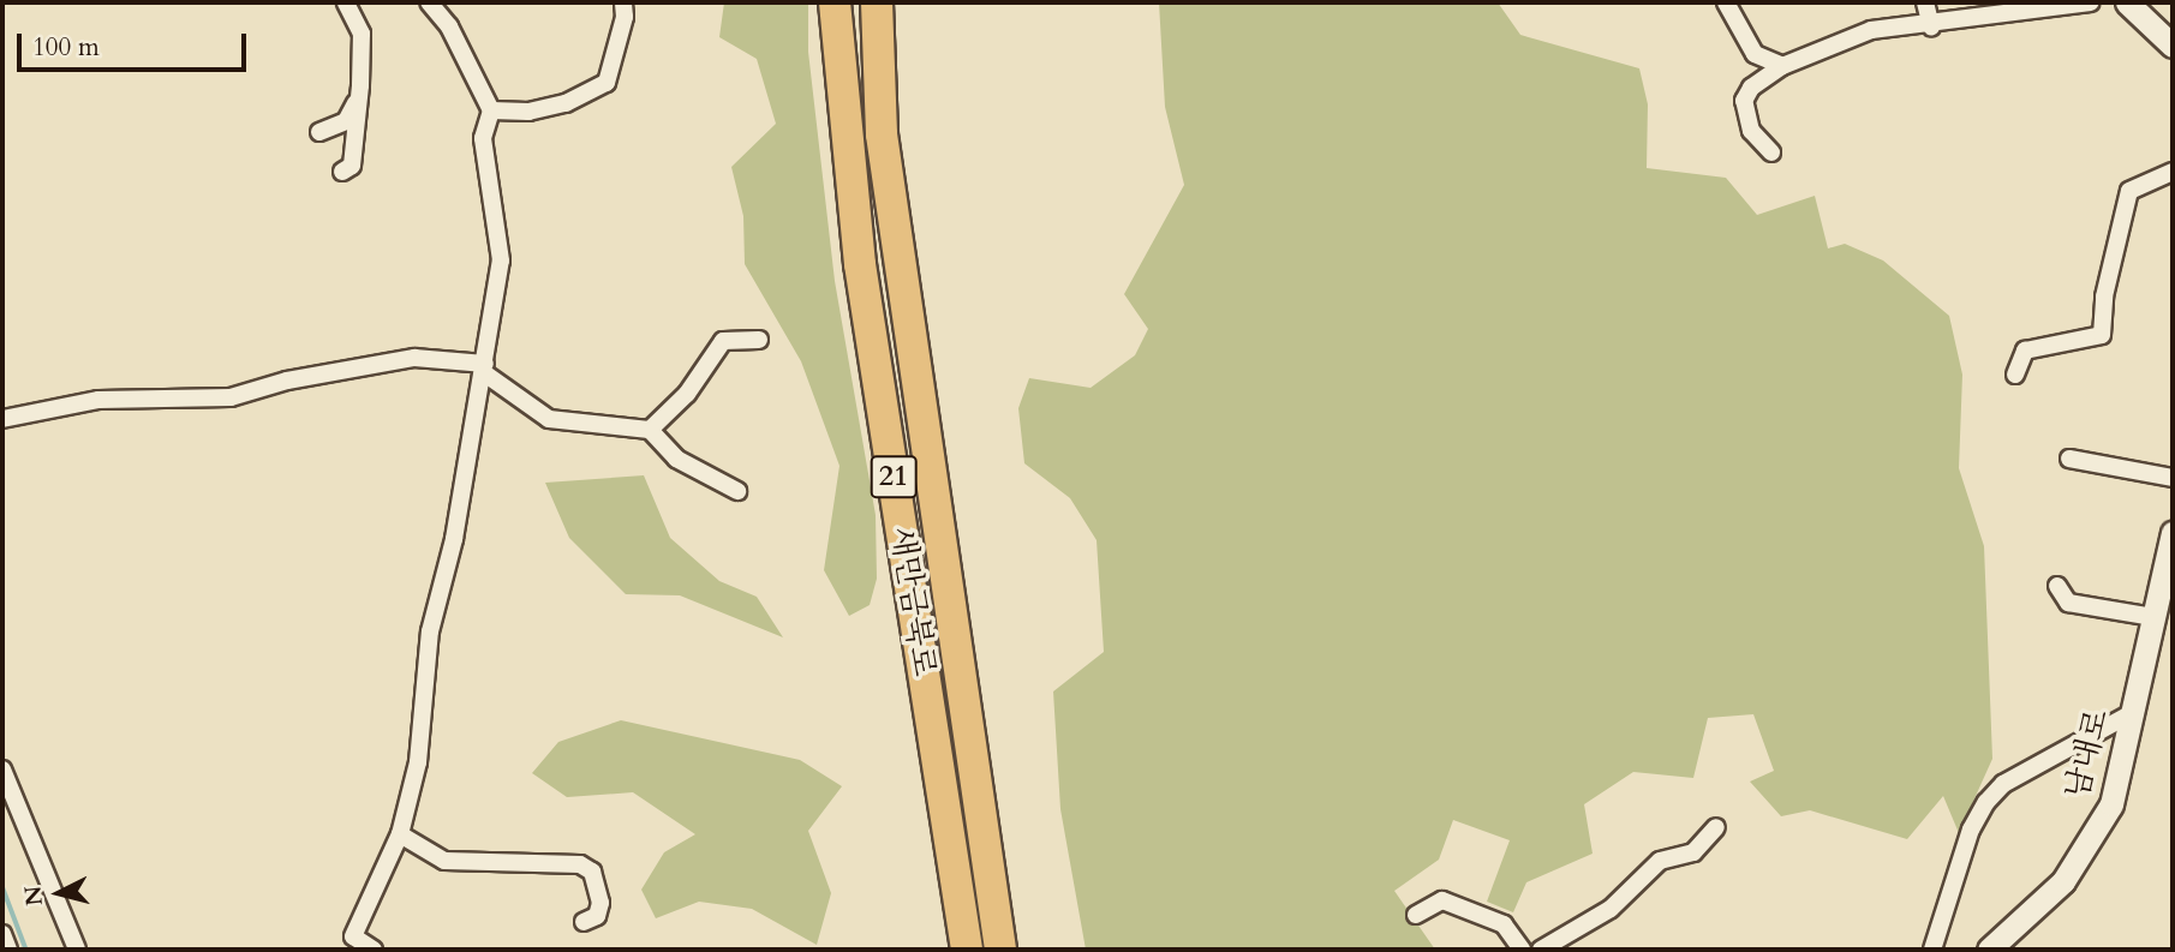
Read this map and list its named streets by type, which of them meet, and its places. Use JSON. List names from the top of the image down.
{
  "streets": {
    "highway": ["21", "새만금북로"],
    "street": ["남내로"]
  },
  "scale_bar": "100 m",
  "north": "left"
}
